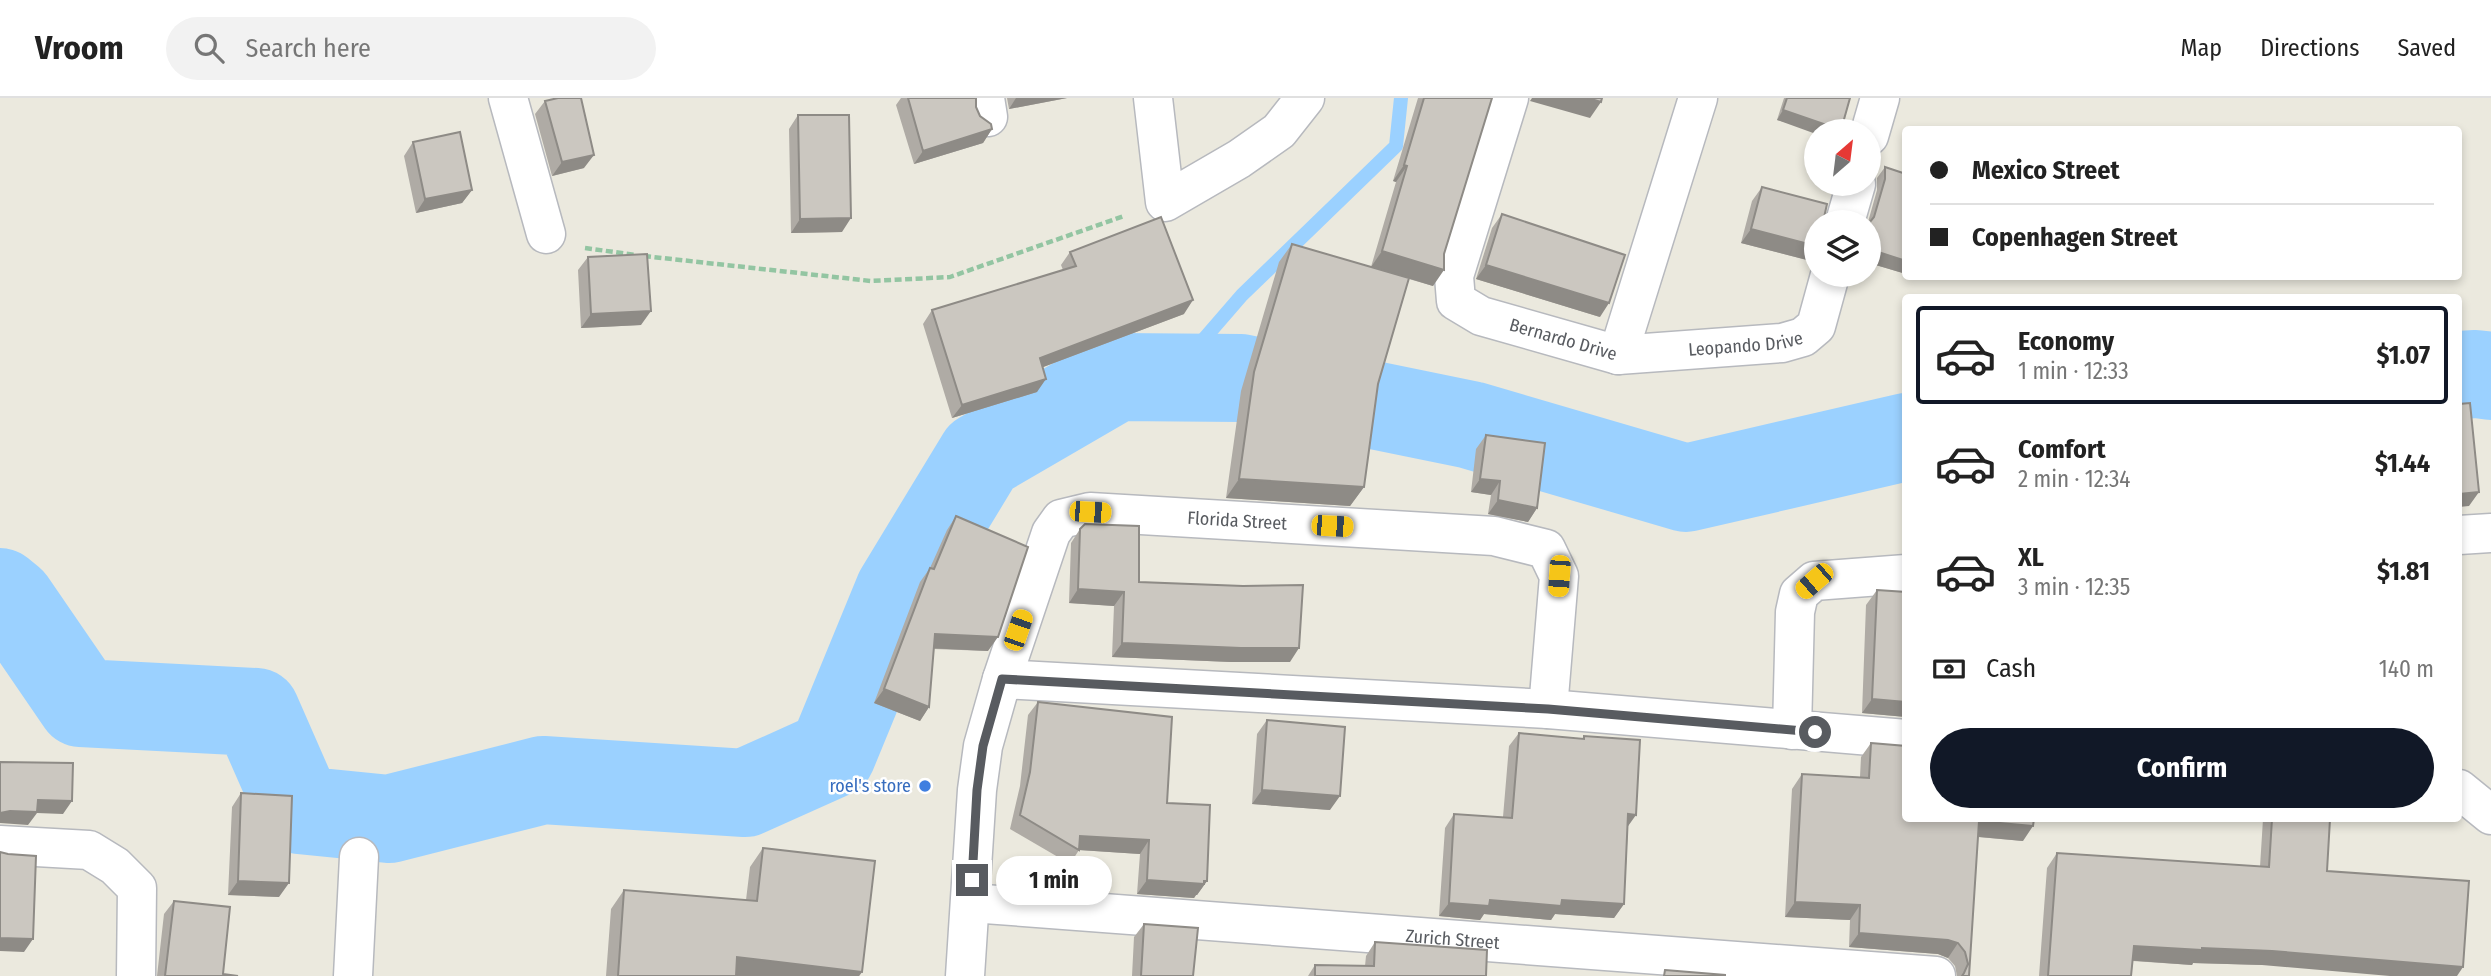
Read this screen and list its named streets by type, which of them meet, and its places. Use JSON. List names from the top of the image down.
{
  "streets": {
    "street": [
      "Bernardo Drive",
      "Leopando Drive",
      "Florida Street",
      "Zurich Street"
    ]
  },
  "crossings": [
    ["Bernardo Drive", "Leopando Drive"]
  ],
  "places": ["roel's store"],
  "north": "top right",
  "page": {
    "header": "Vroom",
    "search": "Search here",
    "nav": ["Map", "Directions", "Saved"],
    "banner": ["Mexico Street", "Copenhagen Street"],
    "list": [
      {
        "name": "Economy",
        "note": "1 min · 12:33",
        "value": "$1.07"
      },
      {
        "name": "Comfort",
        "note": "2 min · 12:34",
        "value": "$1.44"
      },
      {
        "name": "XL",
        "note": "3 min · 12:35",
        "value": "$1.81"
      }
    ],
    "pay": ["Cash", "140 m"],
    "buttons": "Confirm",
    "bubble": "1 min"
  }
}
